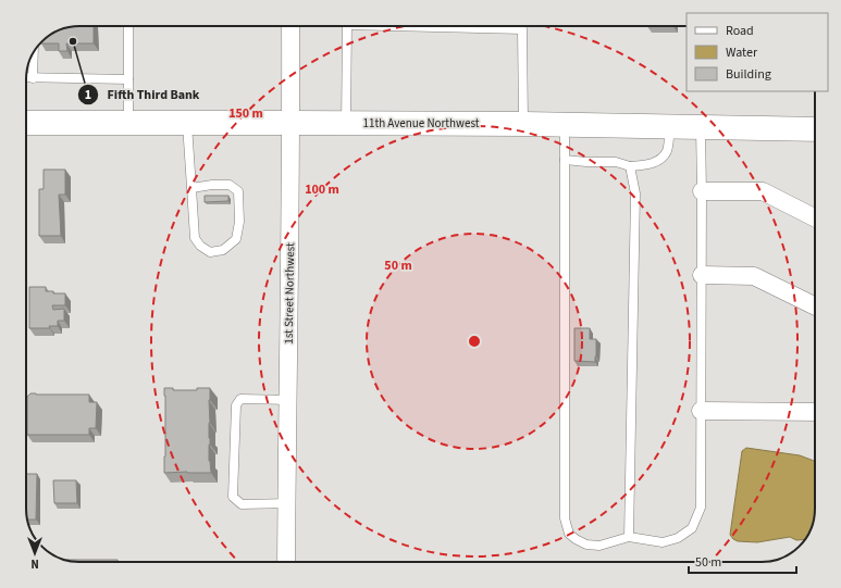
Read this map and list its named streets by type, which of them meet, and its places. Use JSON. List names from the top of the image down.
{
  "streets": {
    "street": ["11th Avenue Northwest", "1st Street Northwest"]
  },
  "crossings": [
    ["11th Avenue Northwest", "1st Street Northwest"]
  ],
  "places": ["Fifth Third Bank"],
  "legend": ["Road", "Water", "Building"],
  "scale_bar": "50 m",
  "north": "bottom",
  "rings": ["150 m", "100 m", "50 m"]
}
